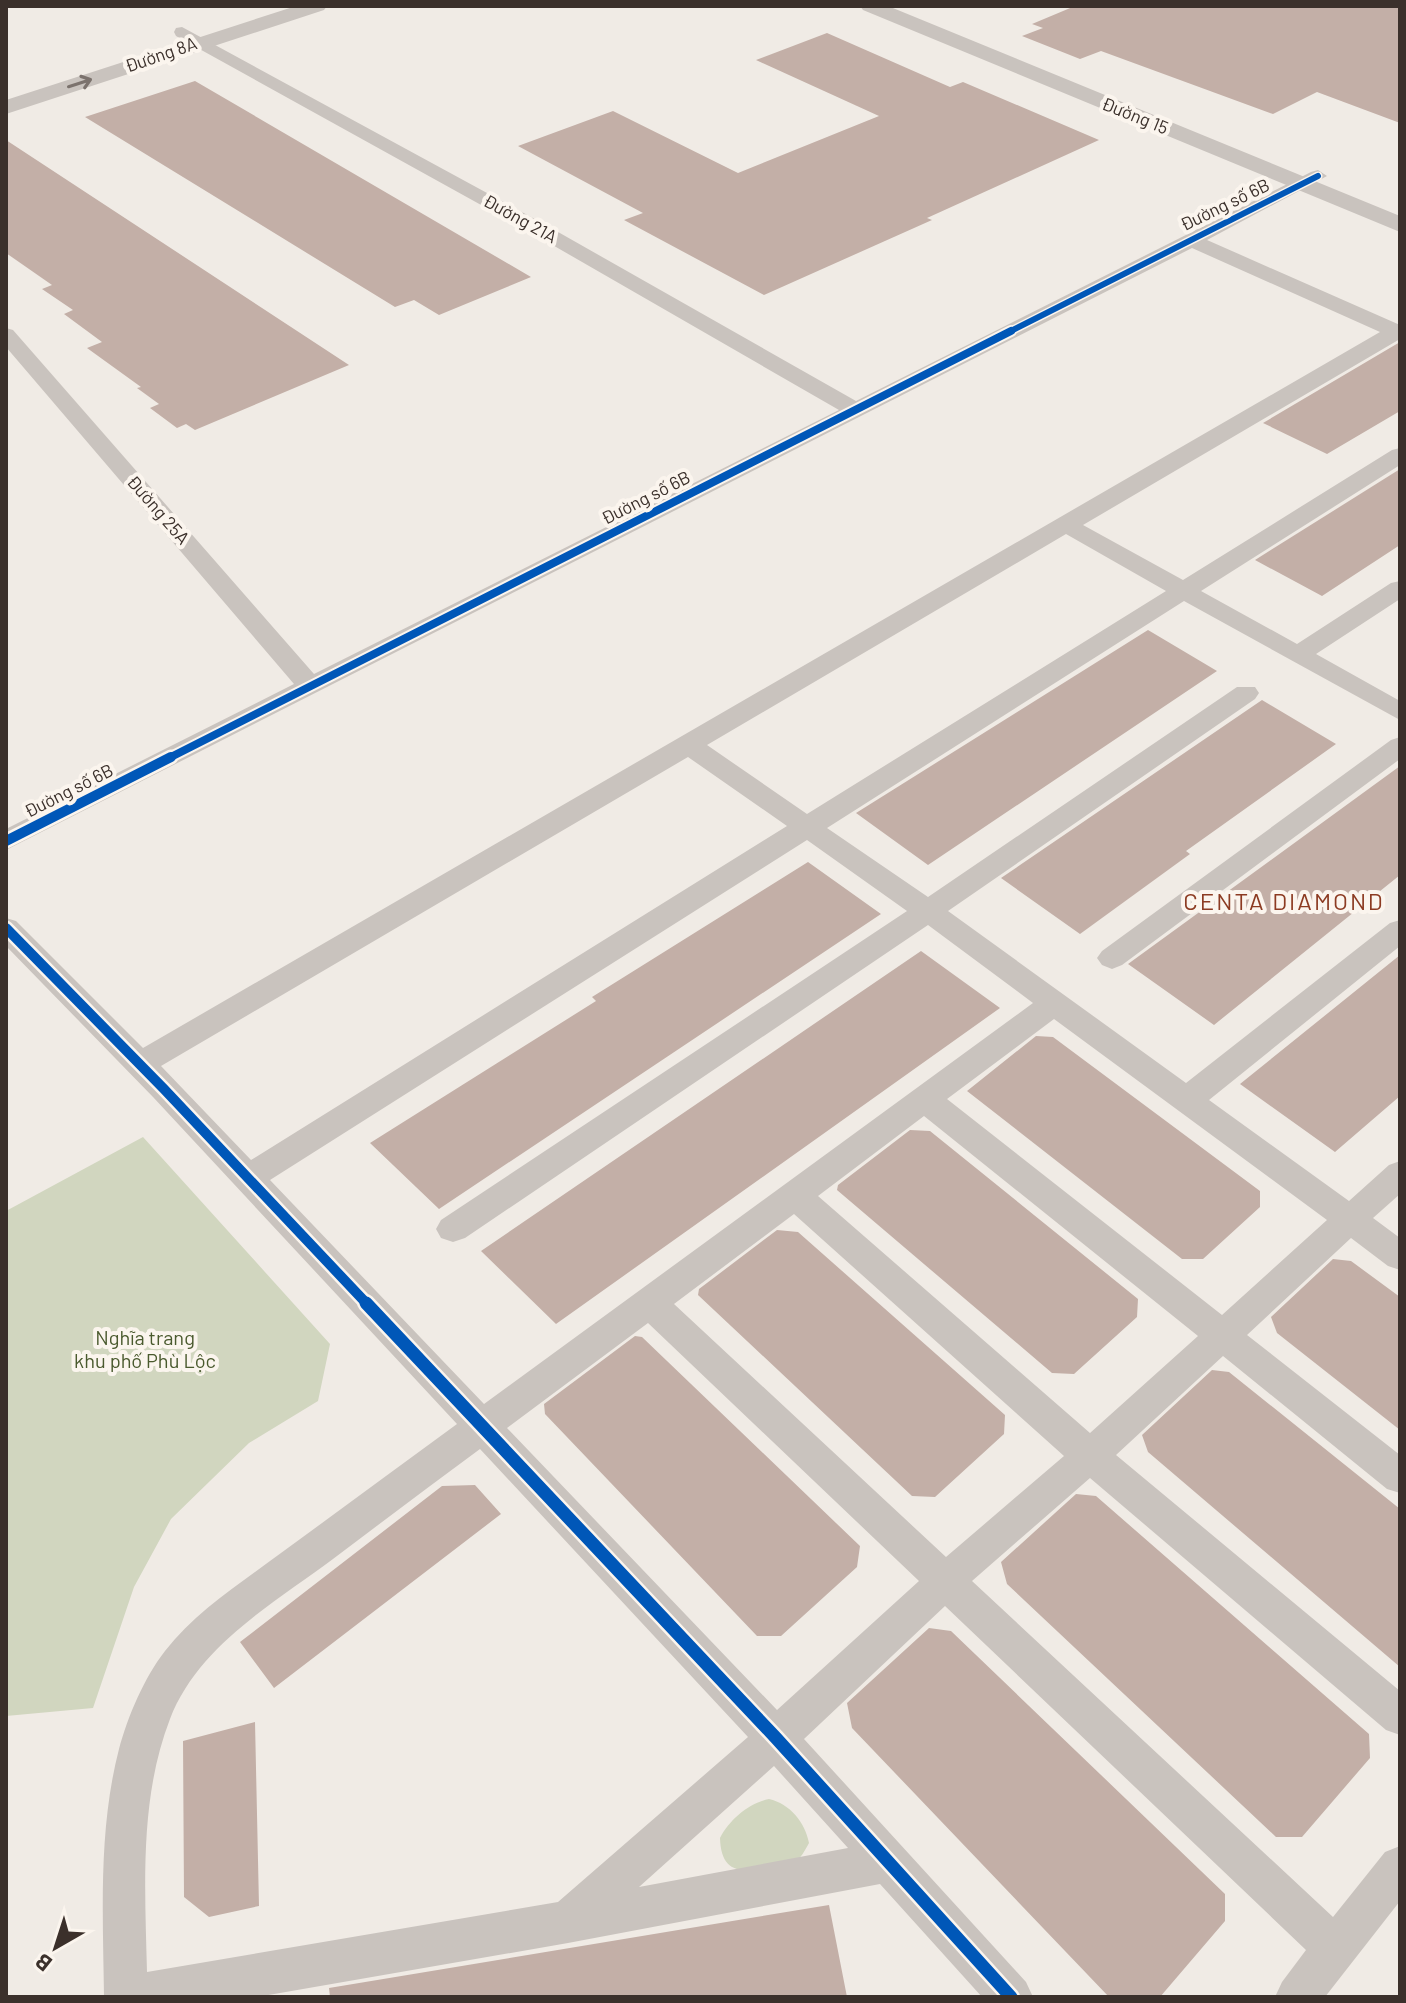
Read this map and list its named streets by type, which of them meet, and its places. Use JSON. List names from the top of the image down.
{
  "streets": {
    "street": [
      "Đường 8A",
      "Đường 15",
      "Đường số 6B",
      "Đường 21A",
      "Đường 25A"
    ]
  },
  "crossings": [
    ["Đường 8A", "Đường 21A"],
    ["Đường 15", "Đường số 6B"],
    ["Đường số 6B", "Đường 21A"],
    ["Đường số 6B", "Đường 25A"]
  ],
  "districts": ["CENTA DIAMOND"],
  "parks": ["Nghĩa trang khu phố Phù Lộc"],
  "north": "bottom left"
}
